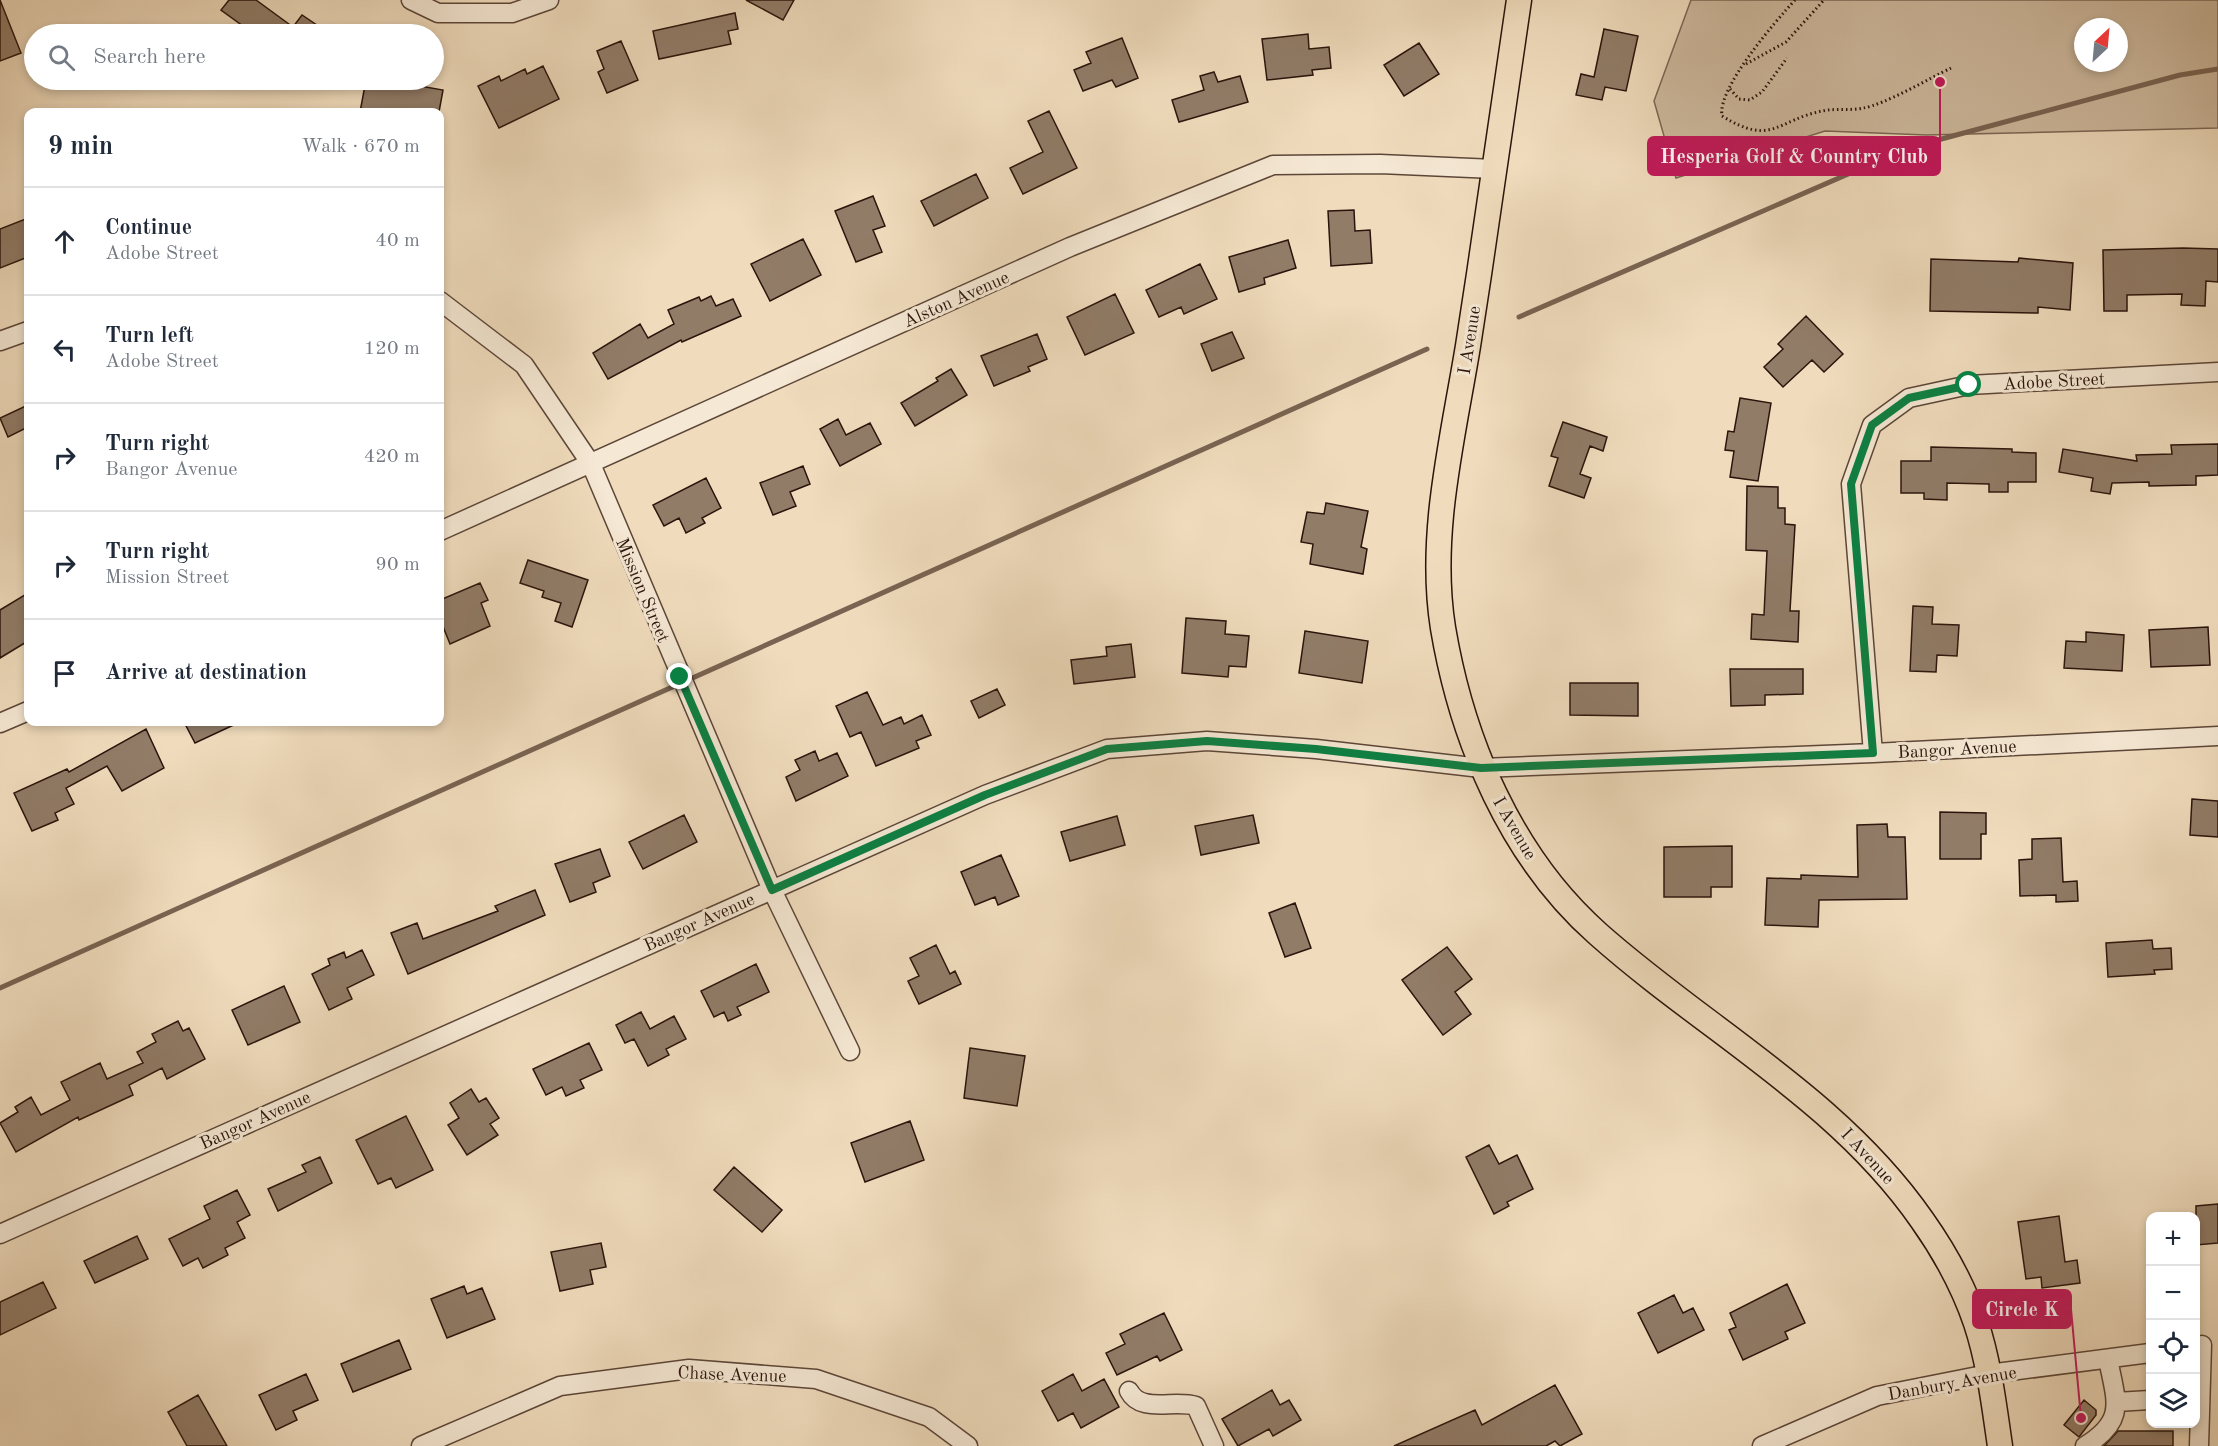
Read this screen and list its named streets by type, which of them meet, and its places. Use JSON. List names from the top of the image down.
{
  "streets": {
    "main road": ["I Avenue"],
    "street": [
      "Alston Avenue",
      "Adobe Street",
      "Mission Street",
      "Bangor Avenue",
      "Chase Avenue",
      "Danbury Avenue"
    ]
  },
  "crossings": [
    ["Alston Avenue", "I Avenue"],
    ["Alston Avenue", "Mission Street"],
    ["I Avenue", "Bangor Avenue"],
    ["I Avenue", "Danbury Avenue"],
    ["Adobe Street", "Bangor Avenue"],
    ["Mission Street", "Bangor Avenue"]
  ],
  "places": ["Hesperia Golf & Country Club", "Circle K"],
  "north": "top right",
  "page": {
    "search": "Search here",
    "heading": ["9 min", "Walk · 670 m"],
    "list": [
      ["Continue", "Adobe Street", "40 m"],
      ["Turn left", "Adobe Street", "120 m"],
      ["Turn right", "Bangor Avenue", "420 m"],
      ["Turn right", "Mission Street", "90 m"],
      "Arrive at destination"
    ],
    "map_buttons": ["+", "−"]
  }
}
